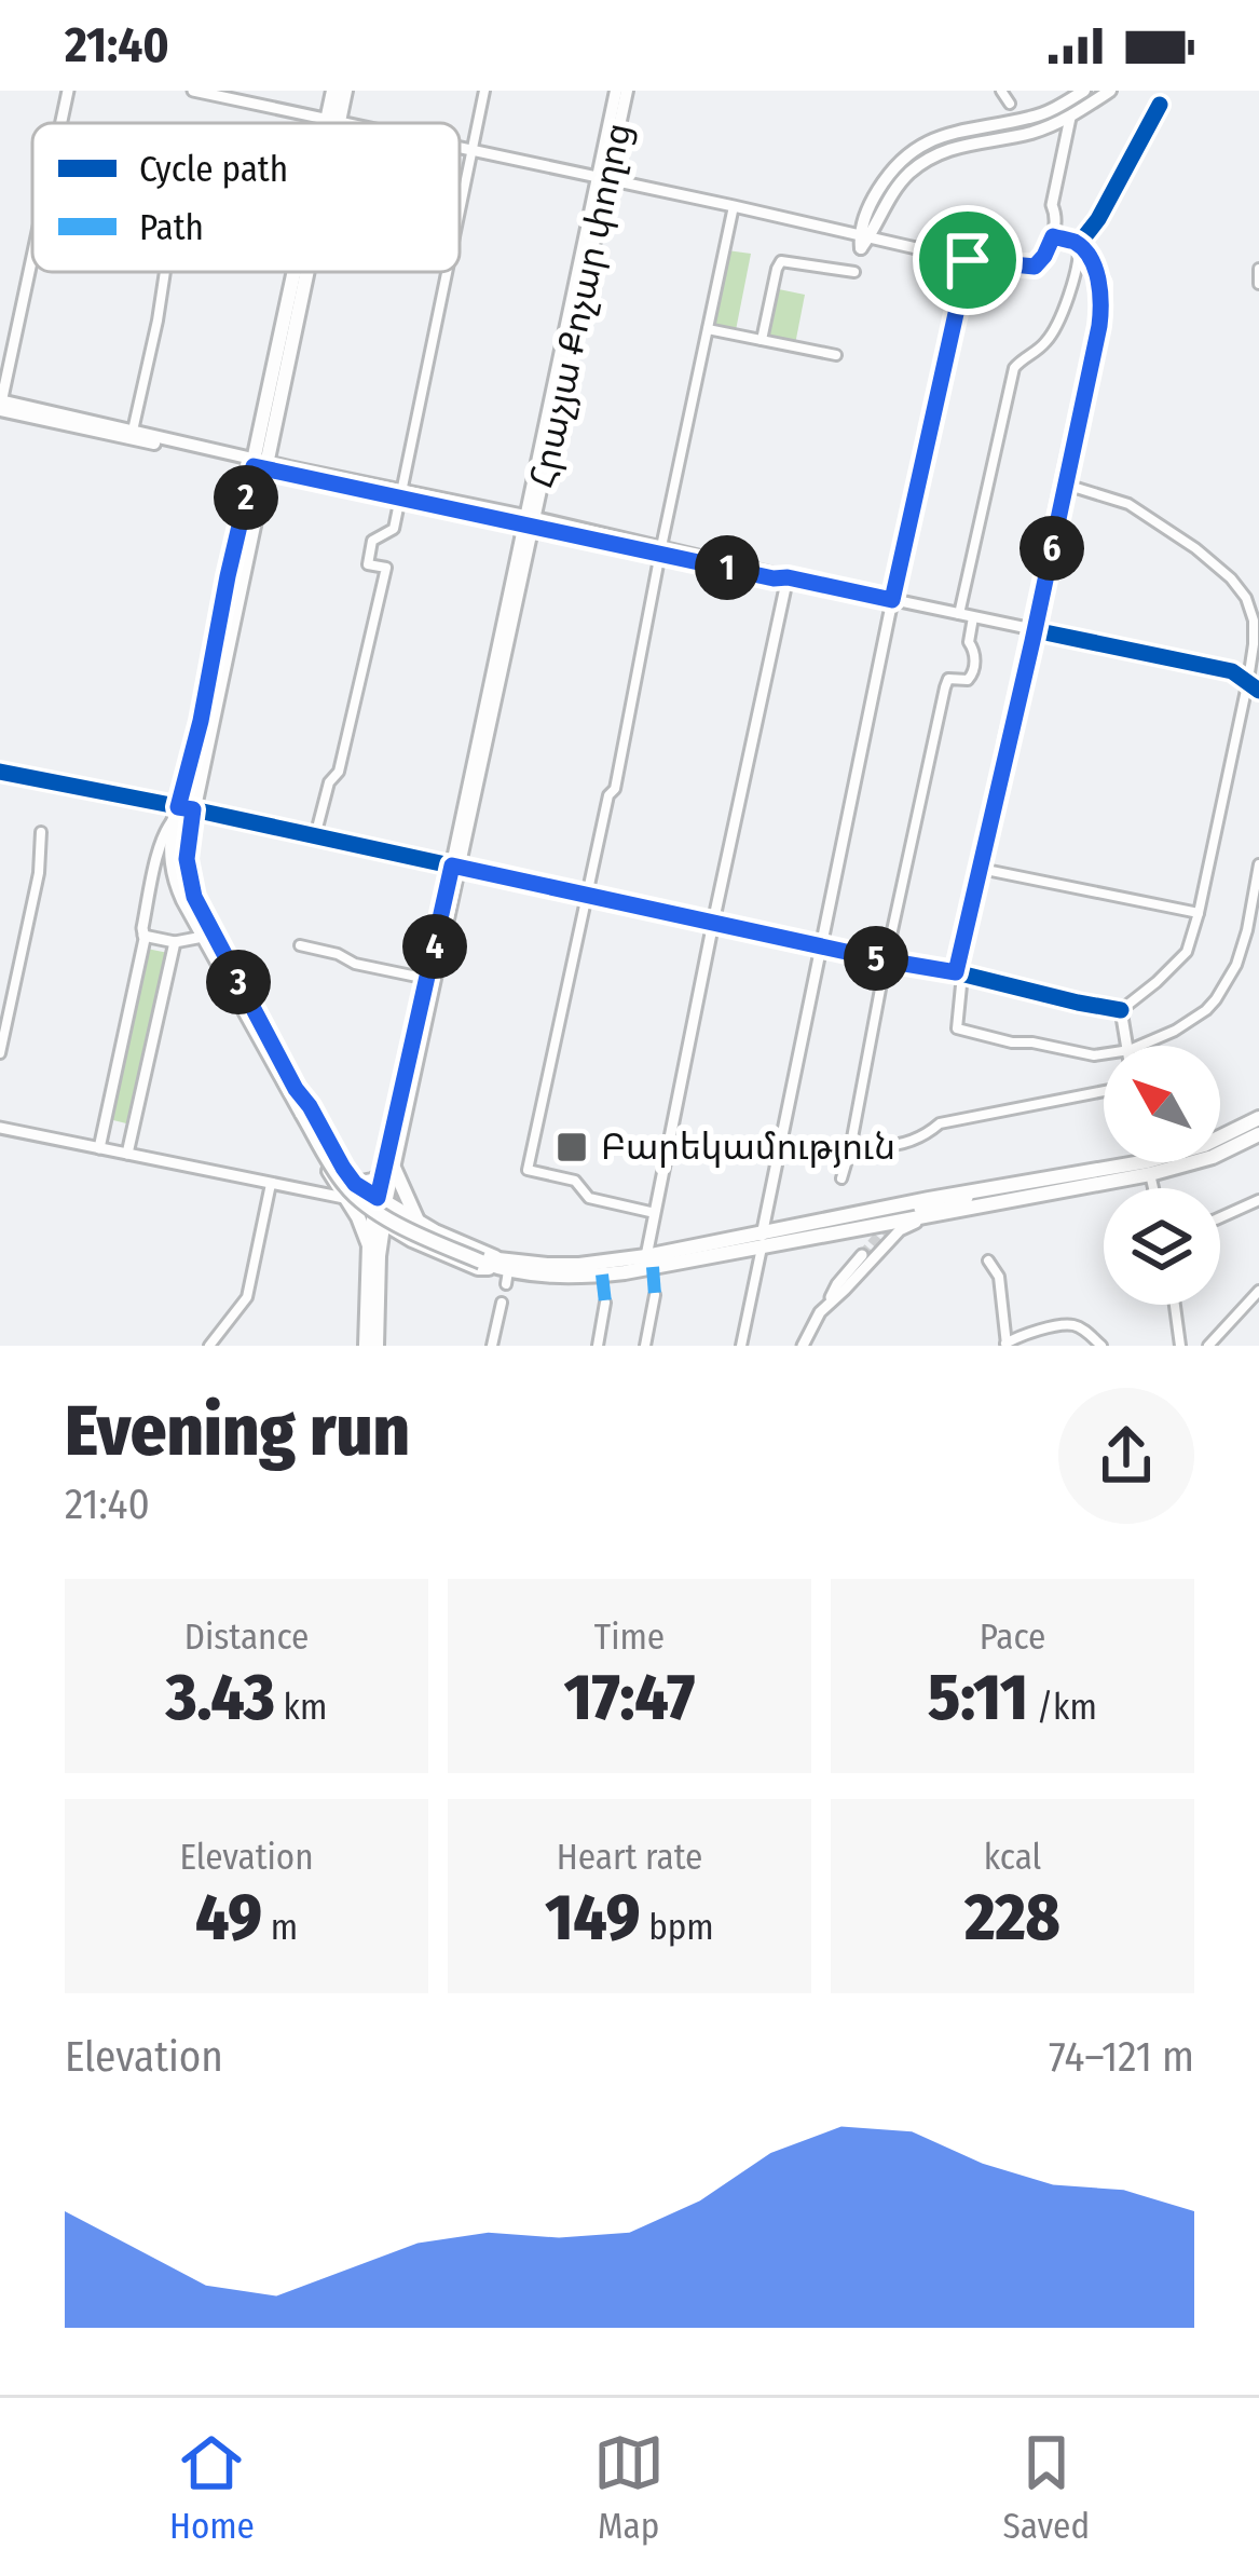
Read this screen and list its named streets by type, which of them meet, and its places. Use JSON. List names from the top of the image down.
{
  "streets": {
    "main road": ["Հրաչյա Քոչար փողոց"]
  },
  "places": {
    "transit": ["Բարեկամություն"]
  },
  "legend": ["Cycle path", "Path"],
  "north": "top left",
  "page": {
    "status": "21:40",
    "pins": [
      "2",
      "6",
      "1",
      "4",
      "5",
      "3"
    ],
    "heading": ["Evening run", "21:40"],
    "stats": [
      ["Distance", "3.43 km"],
      ["Time", "17:47"],
      ["Pace", "5:11 /km"],
      ["Elevation", "49 m"],
      ["Heart rate", "149 bpm"],
      ["kcal", "228"]
    ],
    "chart": ["Elevation", "74–121 m"],
    "tabs": ["Home", "Map", "Saved"]
  }
}
